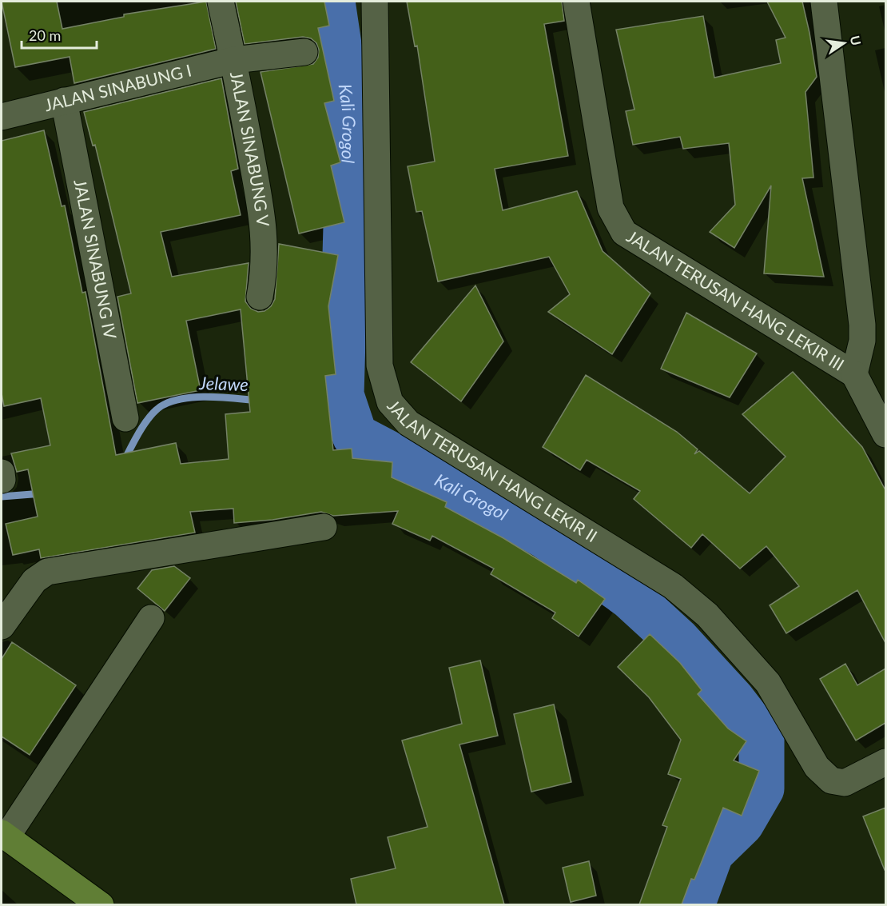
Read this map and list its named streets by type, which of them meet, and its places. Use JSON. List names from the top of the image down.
{
  "streets": {
    "street": [
      "JALAN SINABUNG I",
      "JALAN SINABUNG V",
      "JALAN SINABUNG IV",
      "JALAN TERUSAN HANG LEKIR III",
      "JALAN TERUSAN HANG LEKIR II"
    ]
  },
  "crossings": [
    ["JALAN SINABUNG I", "JALAN SINABUNG V"],
    ["JALAN SINABUNG I", "JALAN SINABUNG IV"]
  ],
  "water": ["Kali Grogol", "Jelawe"],
  "scale_bar": "20 m",
  "north": "right"
}
